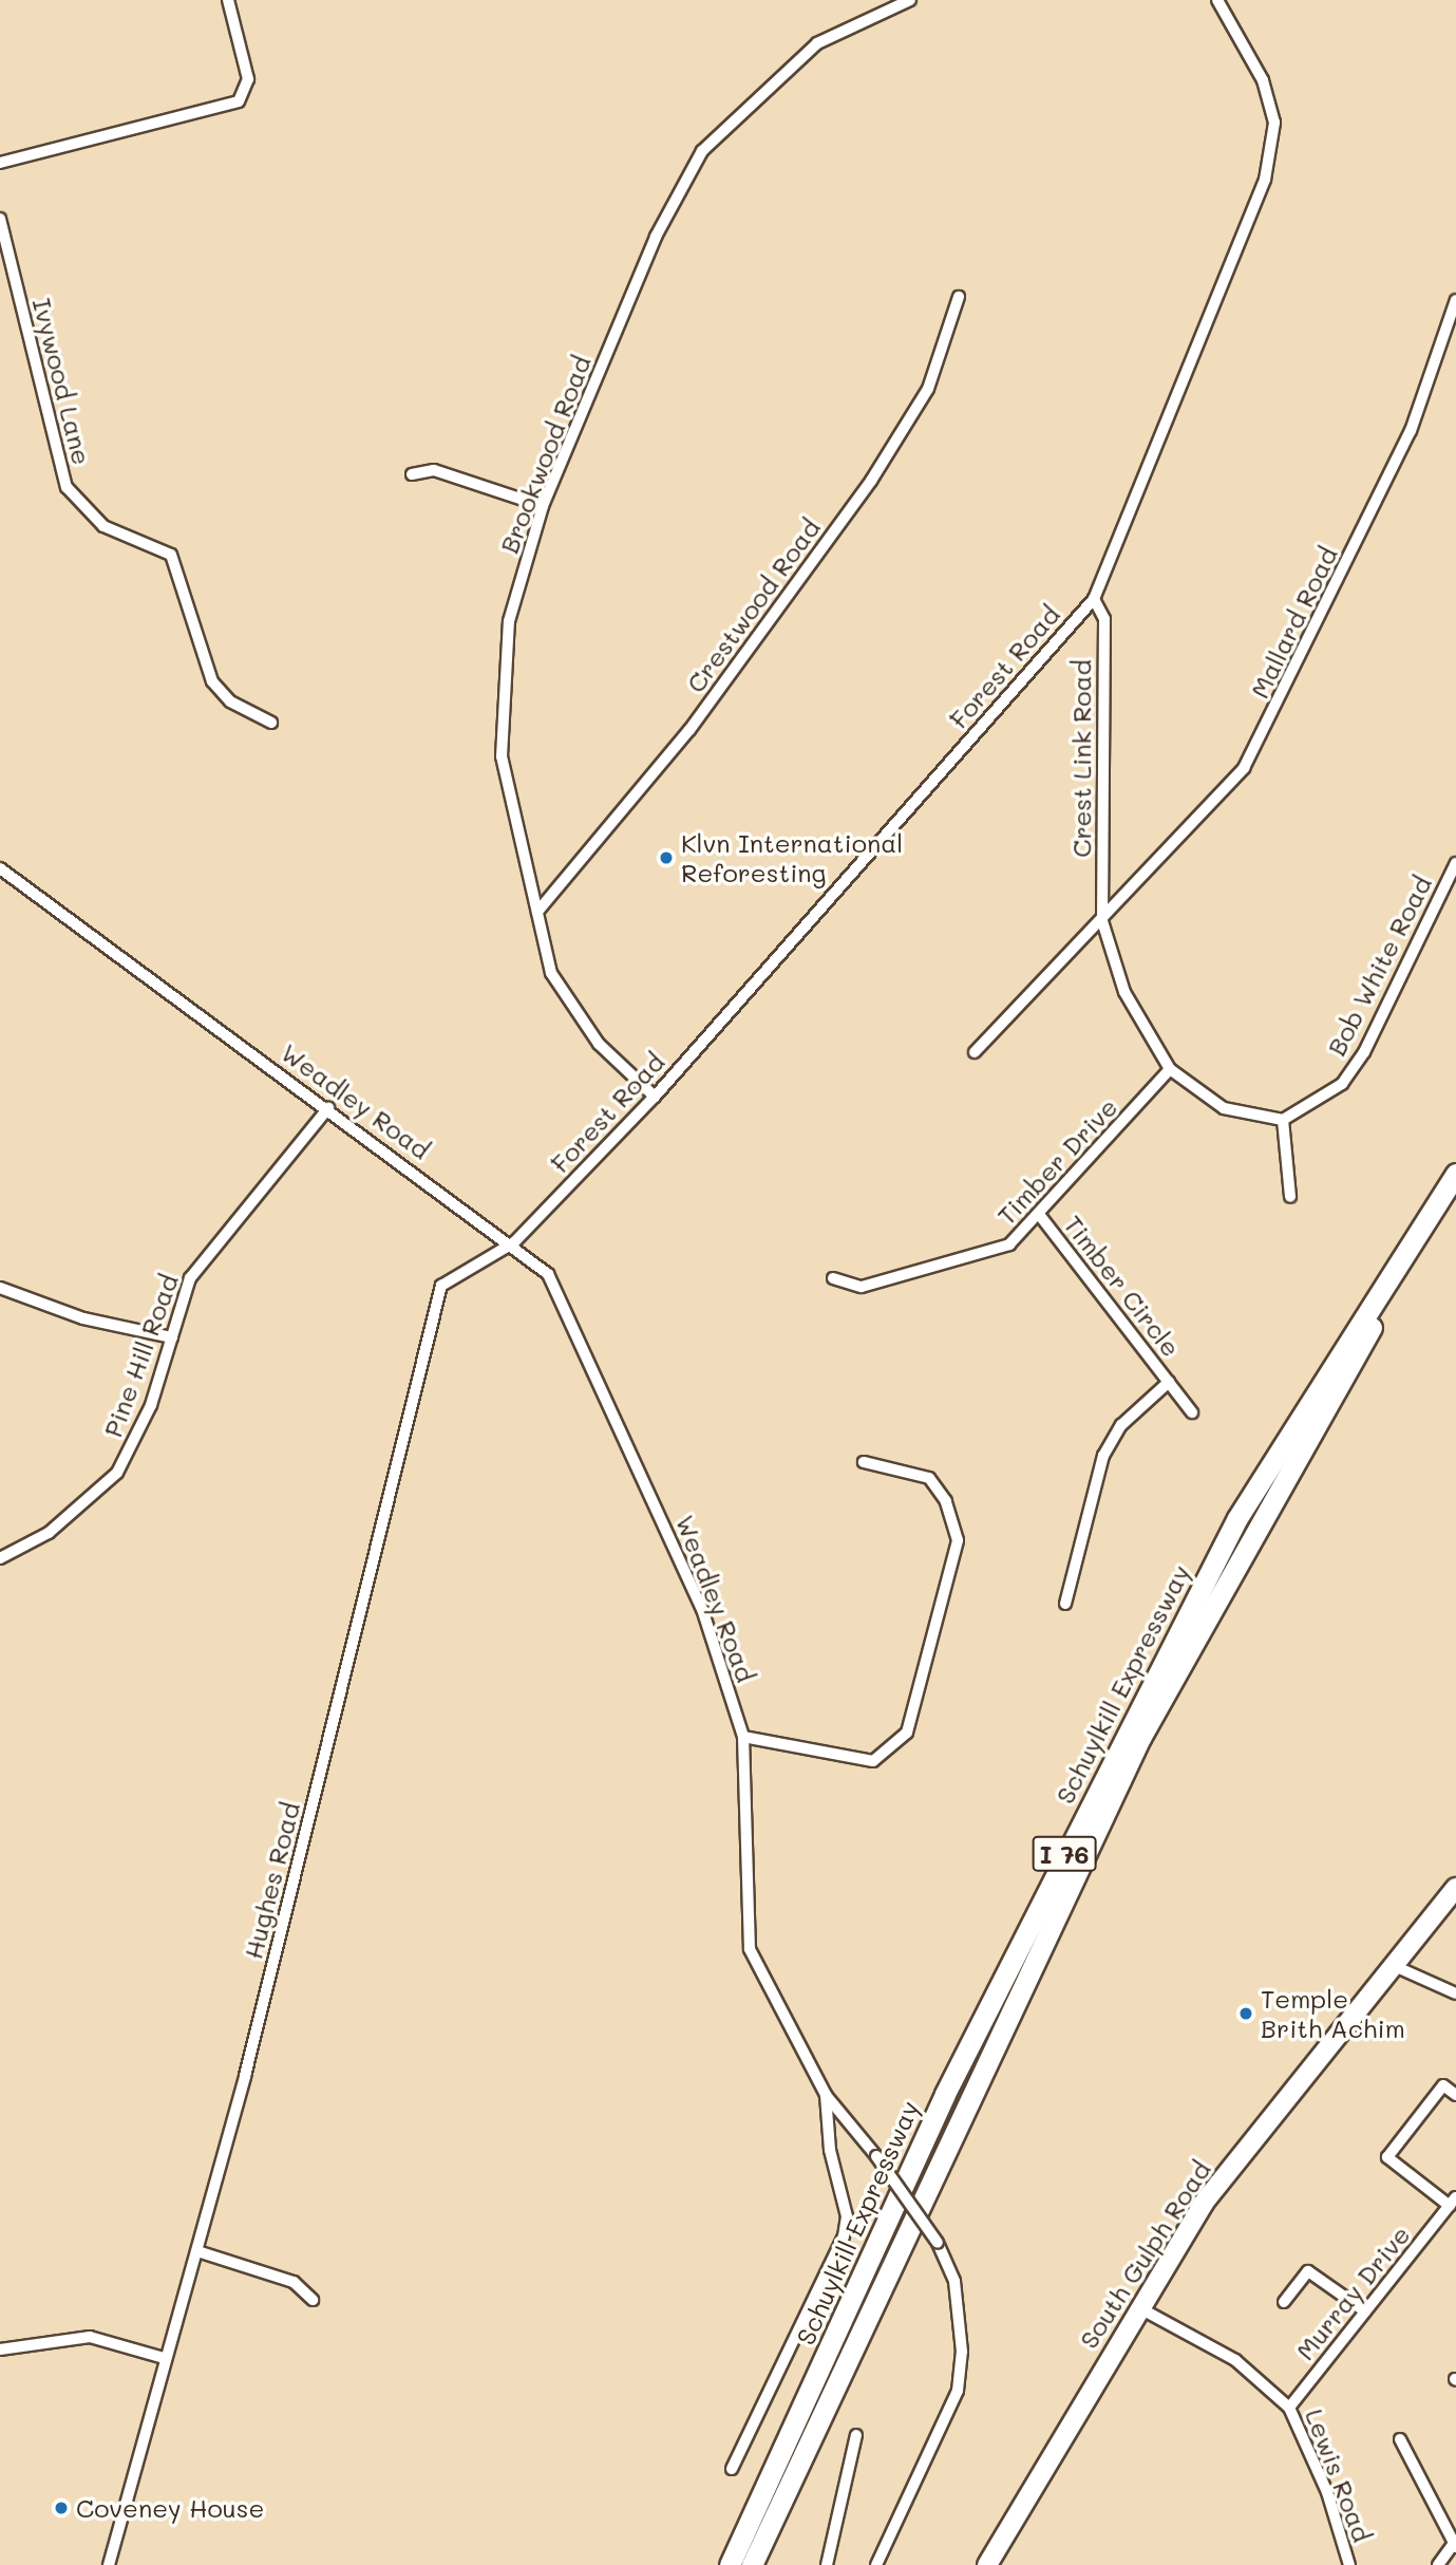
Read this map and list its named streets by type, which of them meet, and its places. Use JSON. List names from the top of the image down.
{
  "streets": {
    "highway": ["Schuylkill Expressway", "I 76"],
    "main road": ["South Gulph Road"],
    "street": [
      "Ivywood Lane",
      "Brookwood Road",
      "Crestwood Road",
      "Mallard Road",
      "Forest Road",
      "Crest Link Road",
      "Bob White Road",
      "Weadley Road",
      "Timber Drive",
      "Timber Circle",
      "Pine Hill Road",
      "Hughes Road",
      "Murray Drive",
      "Lewis Road"
    ]
  },
  "crossings": [
    ["Brookwood Road", "Crestwood Road"],
    ["Brookwood Road", "Forest Road"],
    ["Mallard Road", "Crest Link Road"],
    ["Forest Road", "Crest Link Road"],
    ["Forest Road", "Weadley Road"],
    ["Forest Road", "Hughes Road"],
    ["Weadley Road", "Pine Hill Road"],
    ["Weadley Road", "Hughes Road"],
    ["Timber Drive", "Timber Circle"],
    ["South Gulph Road", "Lewis Road"],
    ["Murray Drive", "Lewis Road"]
  ],
  "places": ["Klvn International Reforesting", "Temple Brith Achim", "Coveney House"]
}
